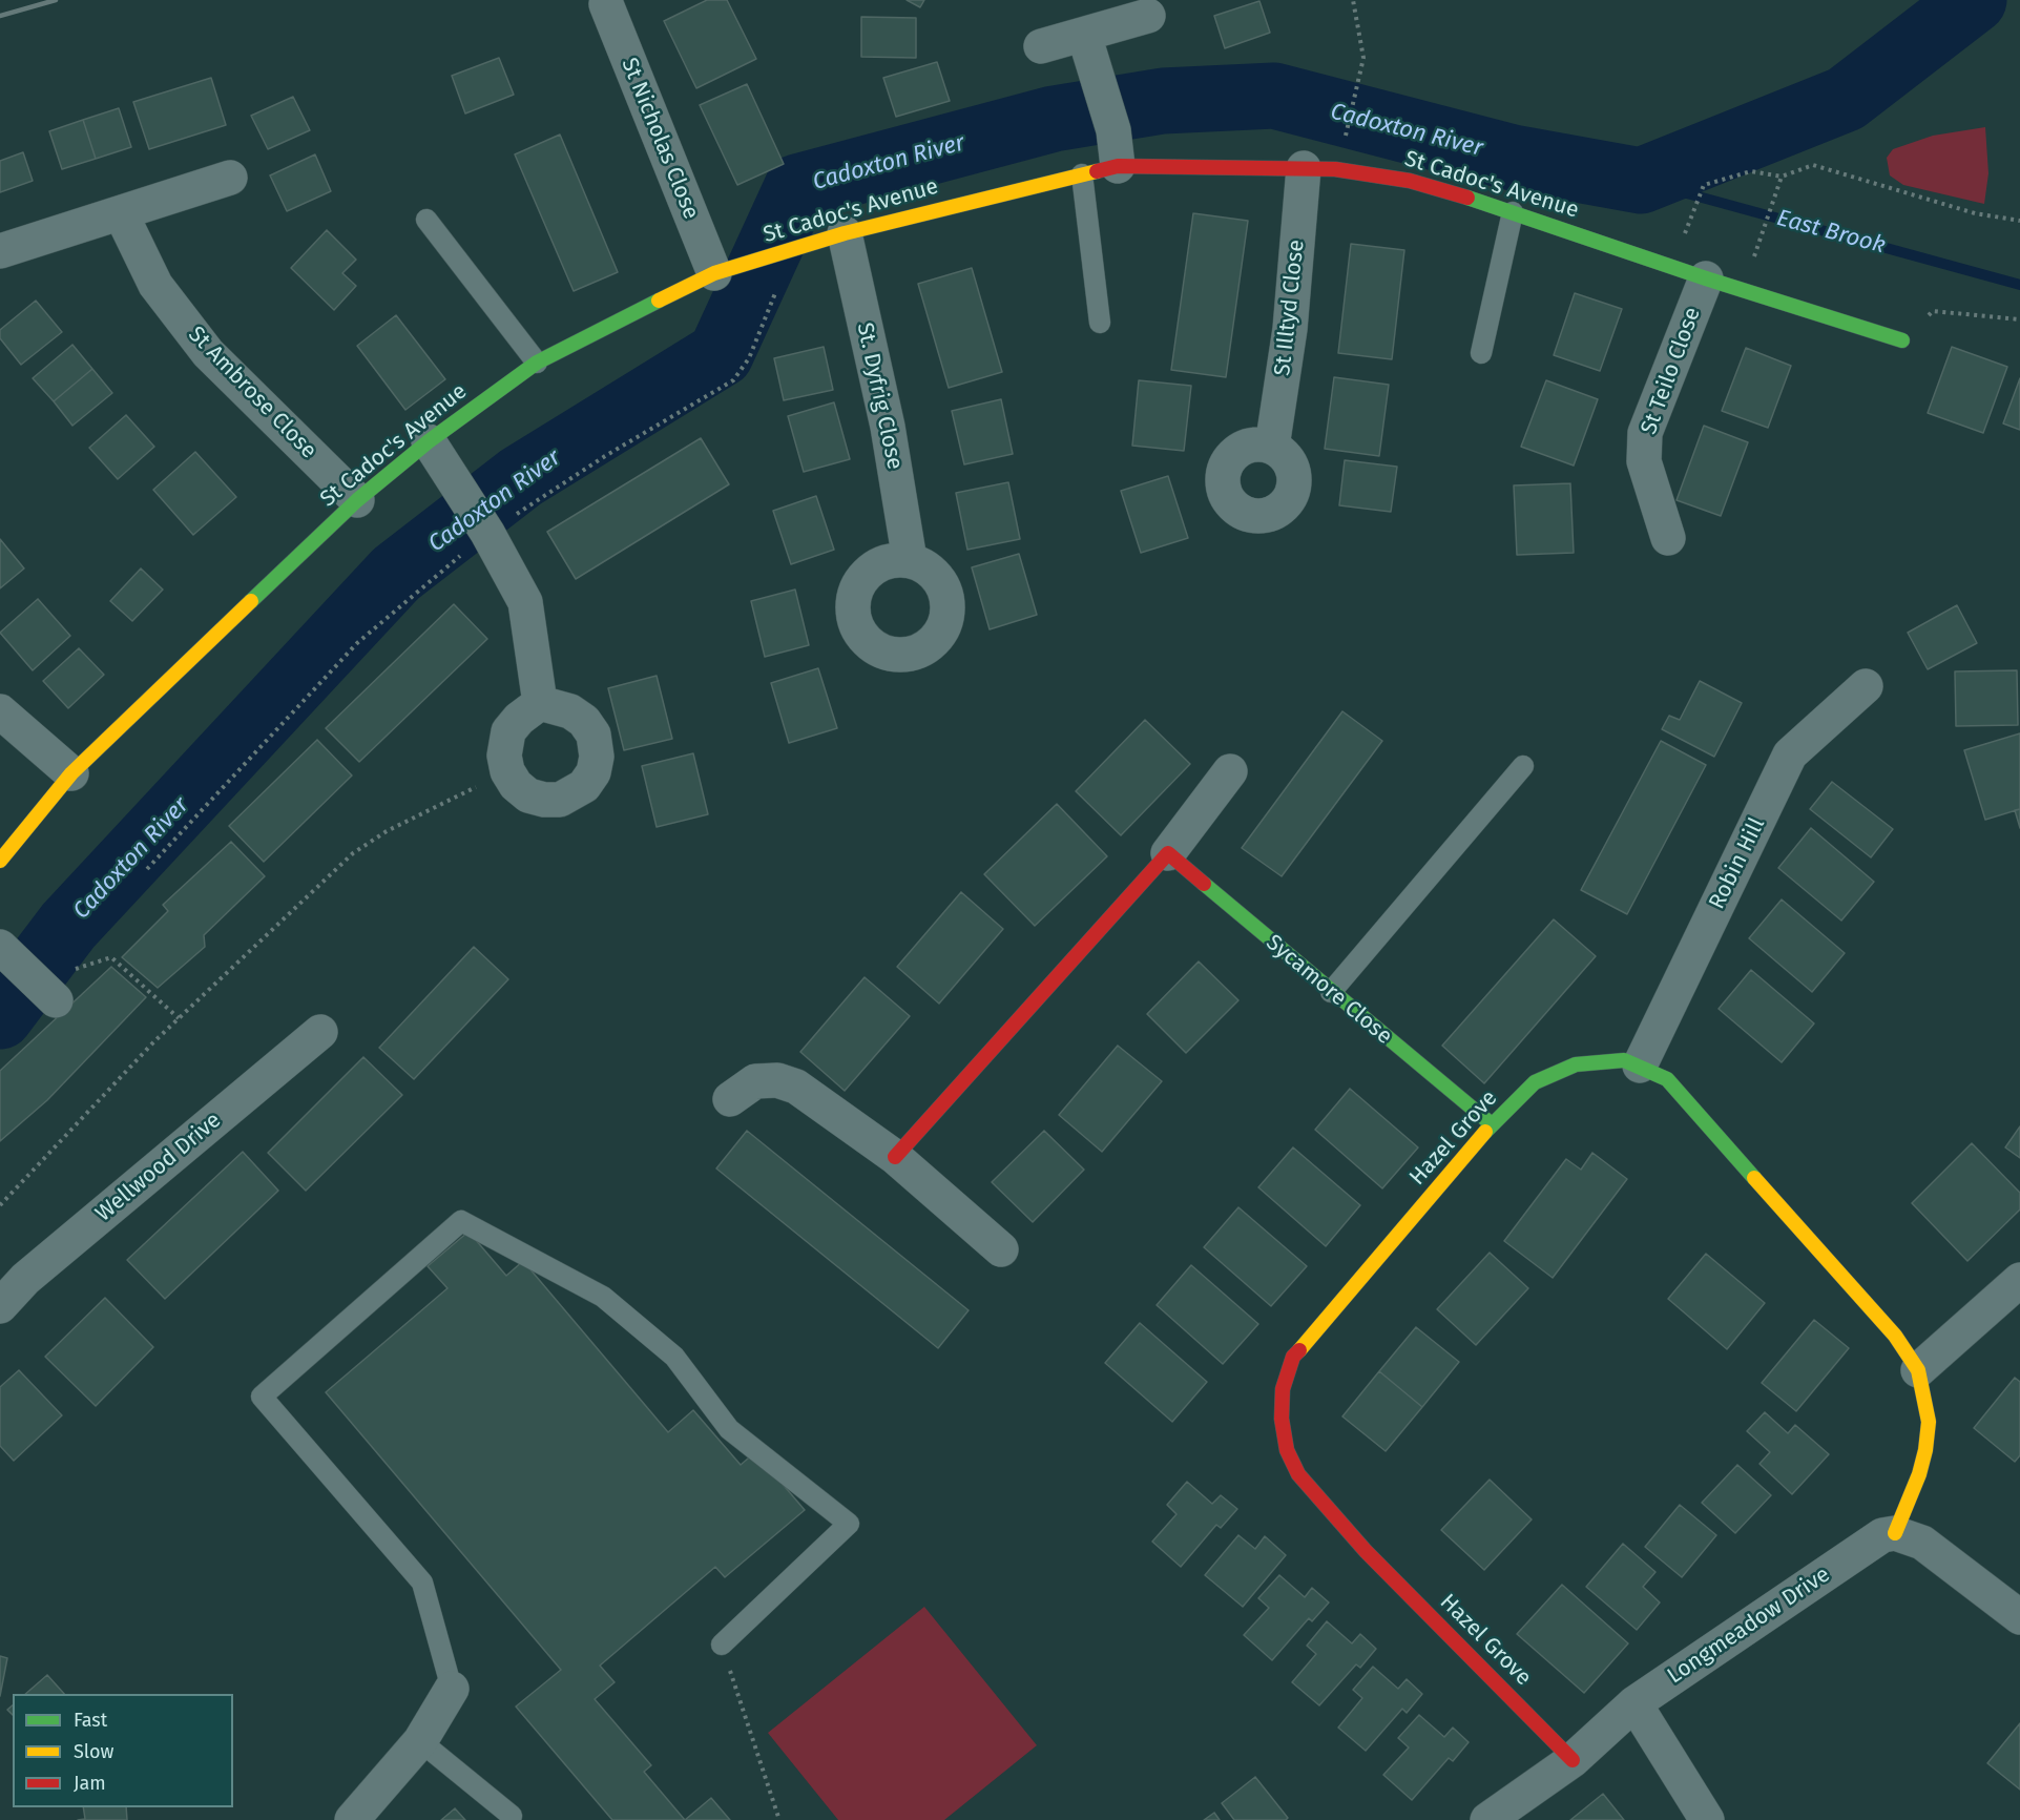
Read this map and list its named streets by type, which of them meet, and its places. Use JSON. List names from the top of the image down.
{
  "streets": {
    "street": [
      "St Nicholas Close",
      "St Cadoc's Avenue",
      "St Illtyd Close",
      "St Teilo Close",
      "St Ambrose Close",
      "St. Dyfrig Close",
      "Robin Hill",
      "Sycamore Close",
      "Hazel Grove",
      "Wellwood Drive",
      "Longmeadow Drive"
    ]
  },
  "crossings": [
    ["St Nicholas Close", "St Cadoc's Avenue"],
    ["St Cadoc's Avenue", "St Illtyd Close"],
    ["St Cadoc's Avenue", "St Teilo Close"],
    ["St Cadoc's Avenue", "St Ambrose Close"],
    ["St Cadoc's Avenue", "St. Dyfrig Close"],
    ["Robin Hill", "Hazel Grove"],
    ["Sycamore Close", "Hazel Grove"],
    ["Hazel Grove", "Longmeadow Drive"]
  ],
  "water": ["Cadoxton River", "East Brook"],
  "legend": ["Fast", "Slow", "Jam"]
}
